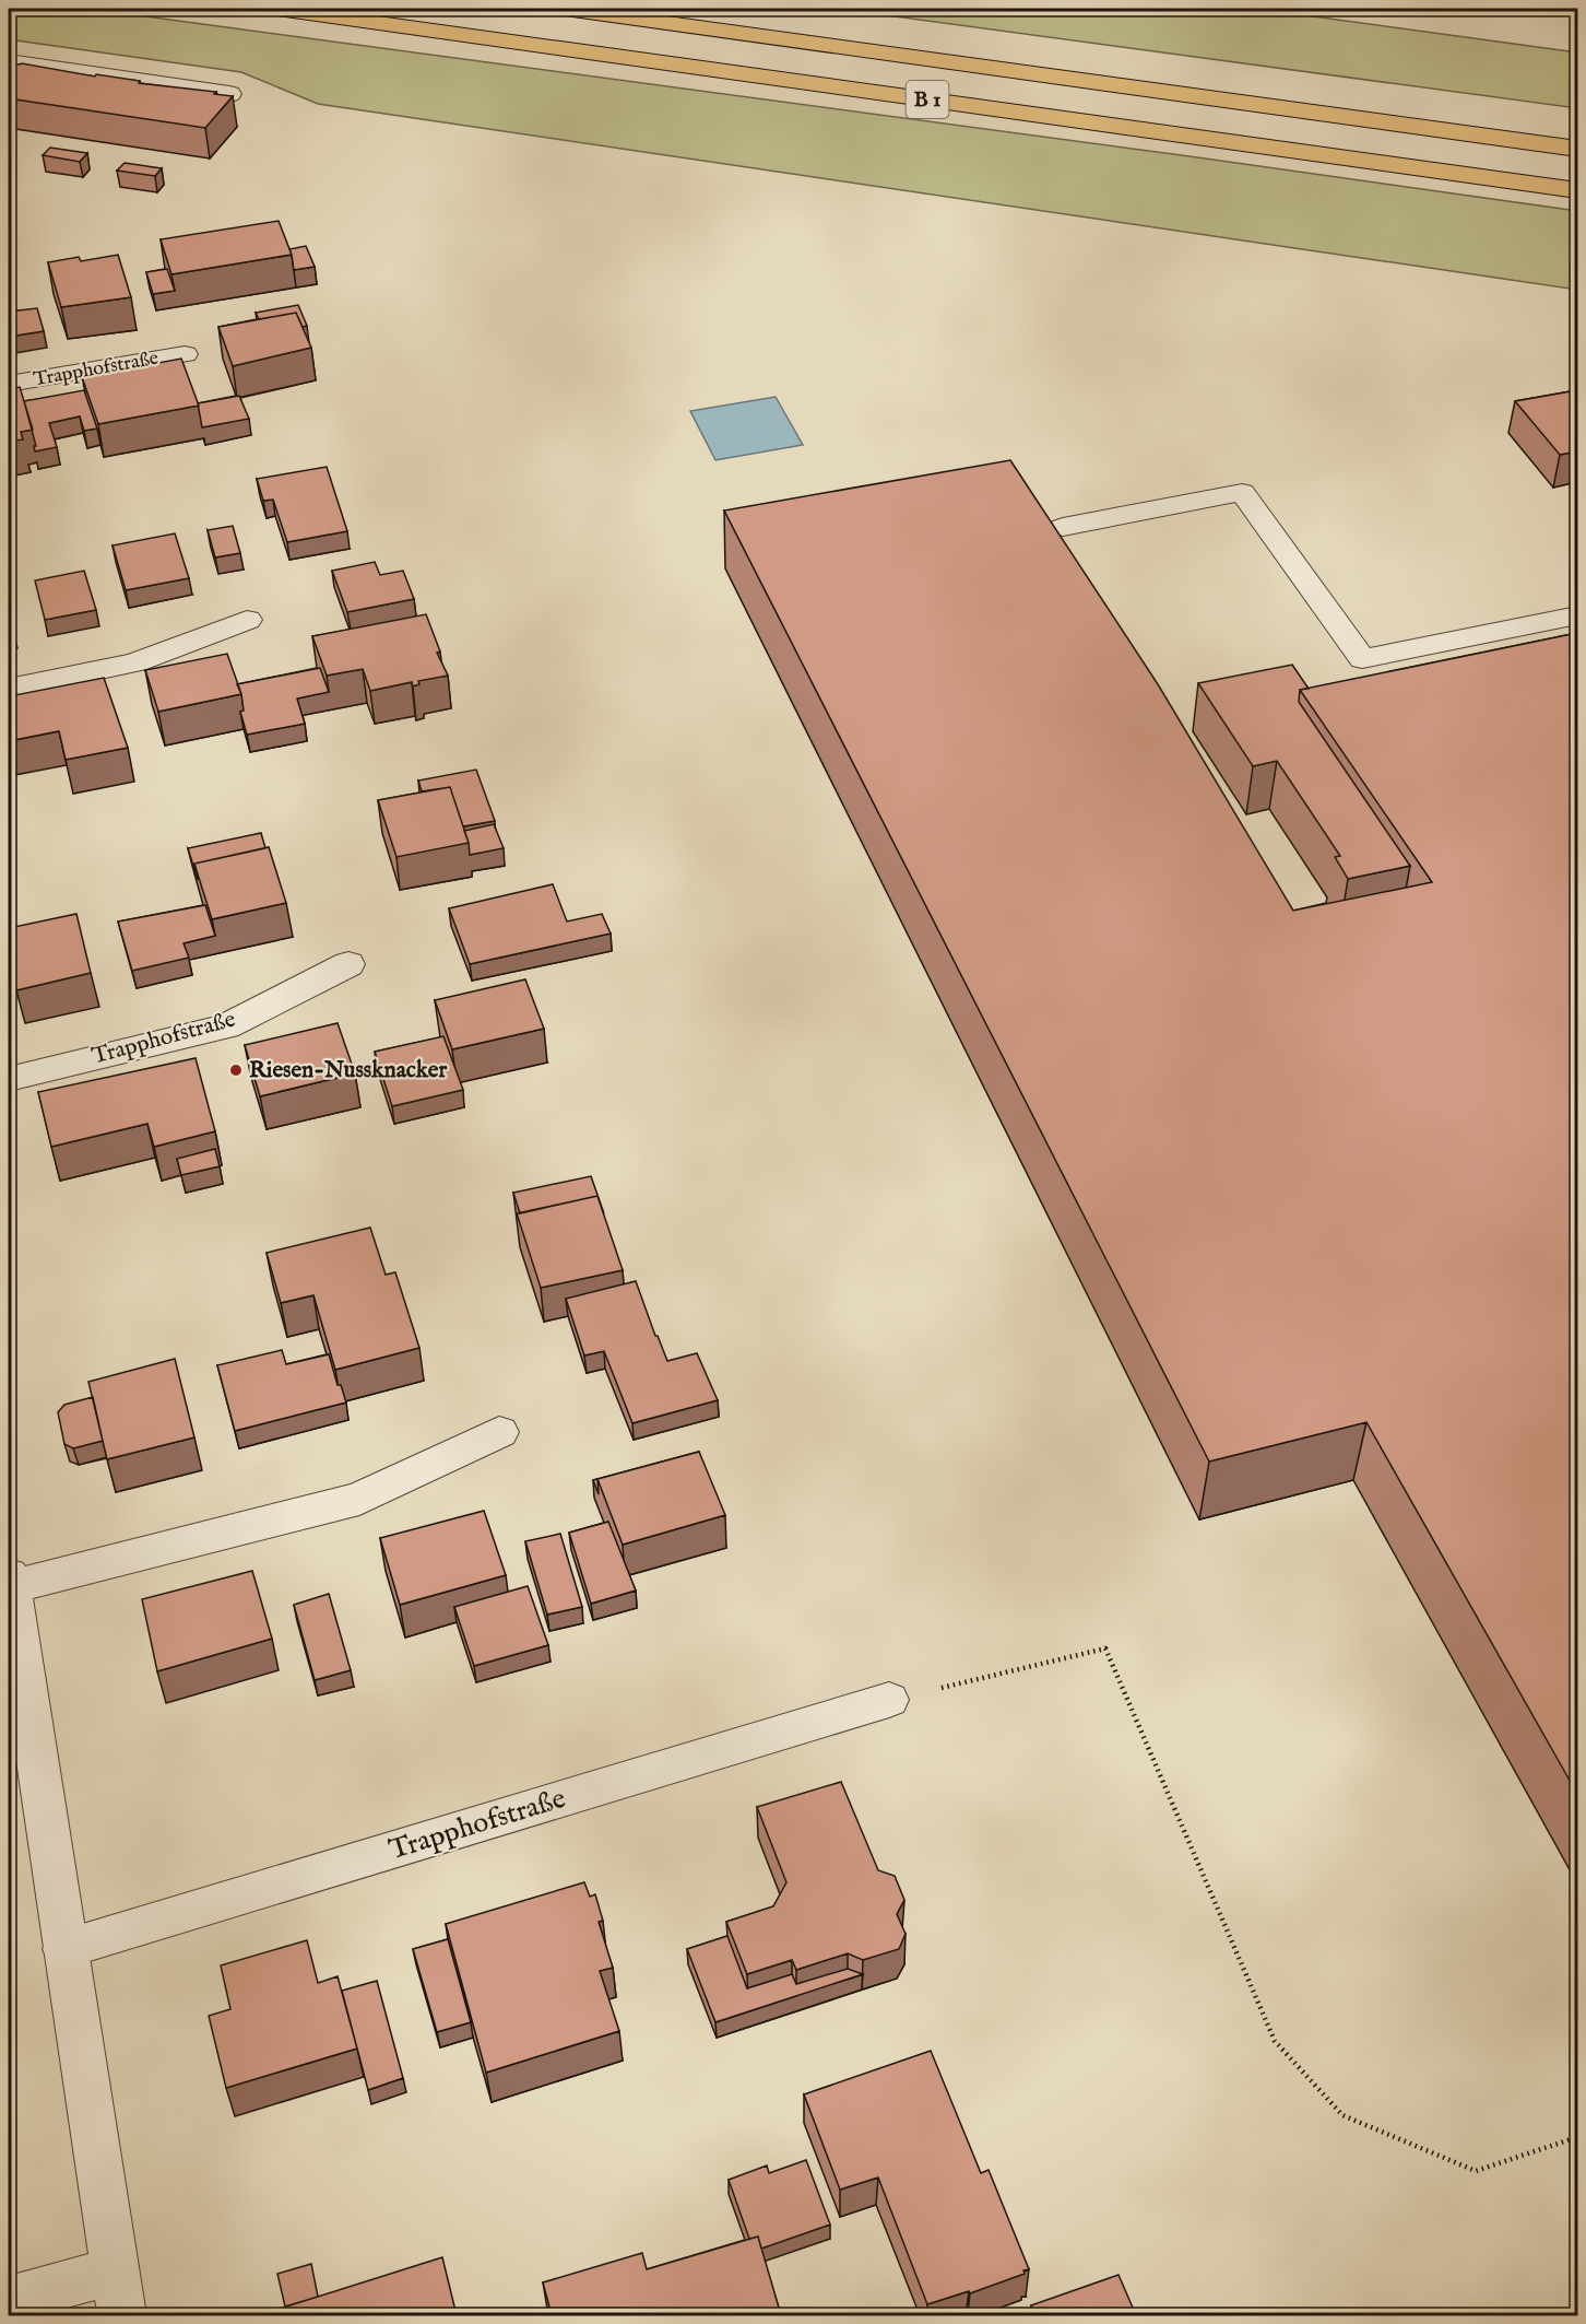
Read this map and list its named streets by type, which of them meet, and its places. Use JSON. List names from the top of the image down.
{
  "streets": {
    "highway": ["B 1"],
    "street": ["Trapphofstraße"]
  },
  "places": ["Riesen-Nussknacker"]
}
